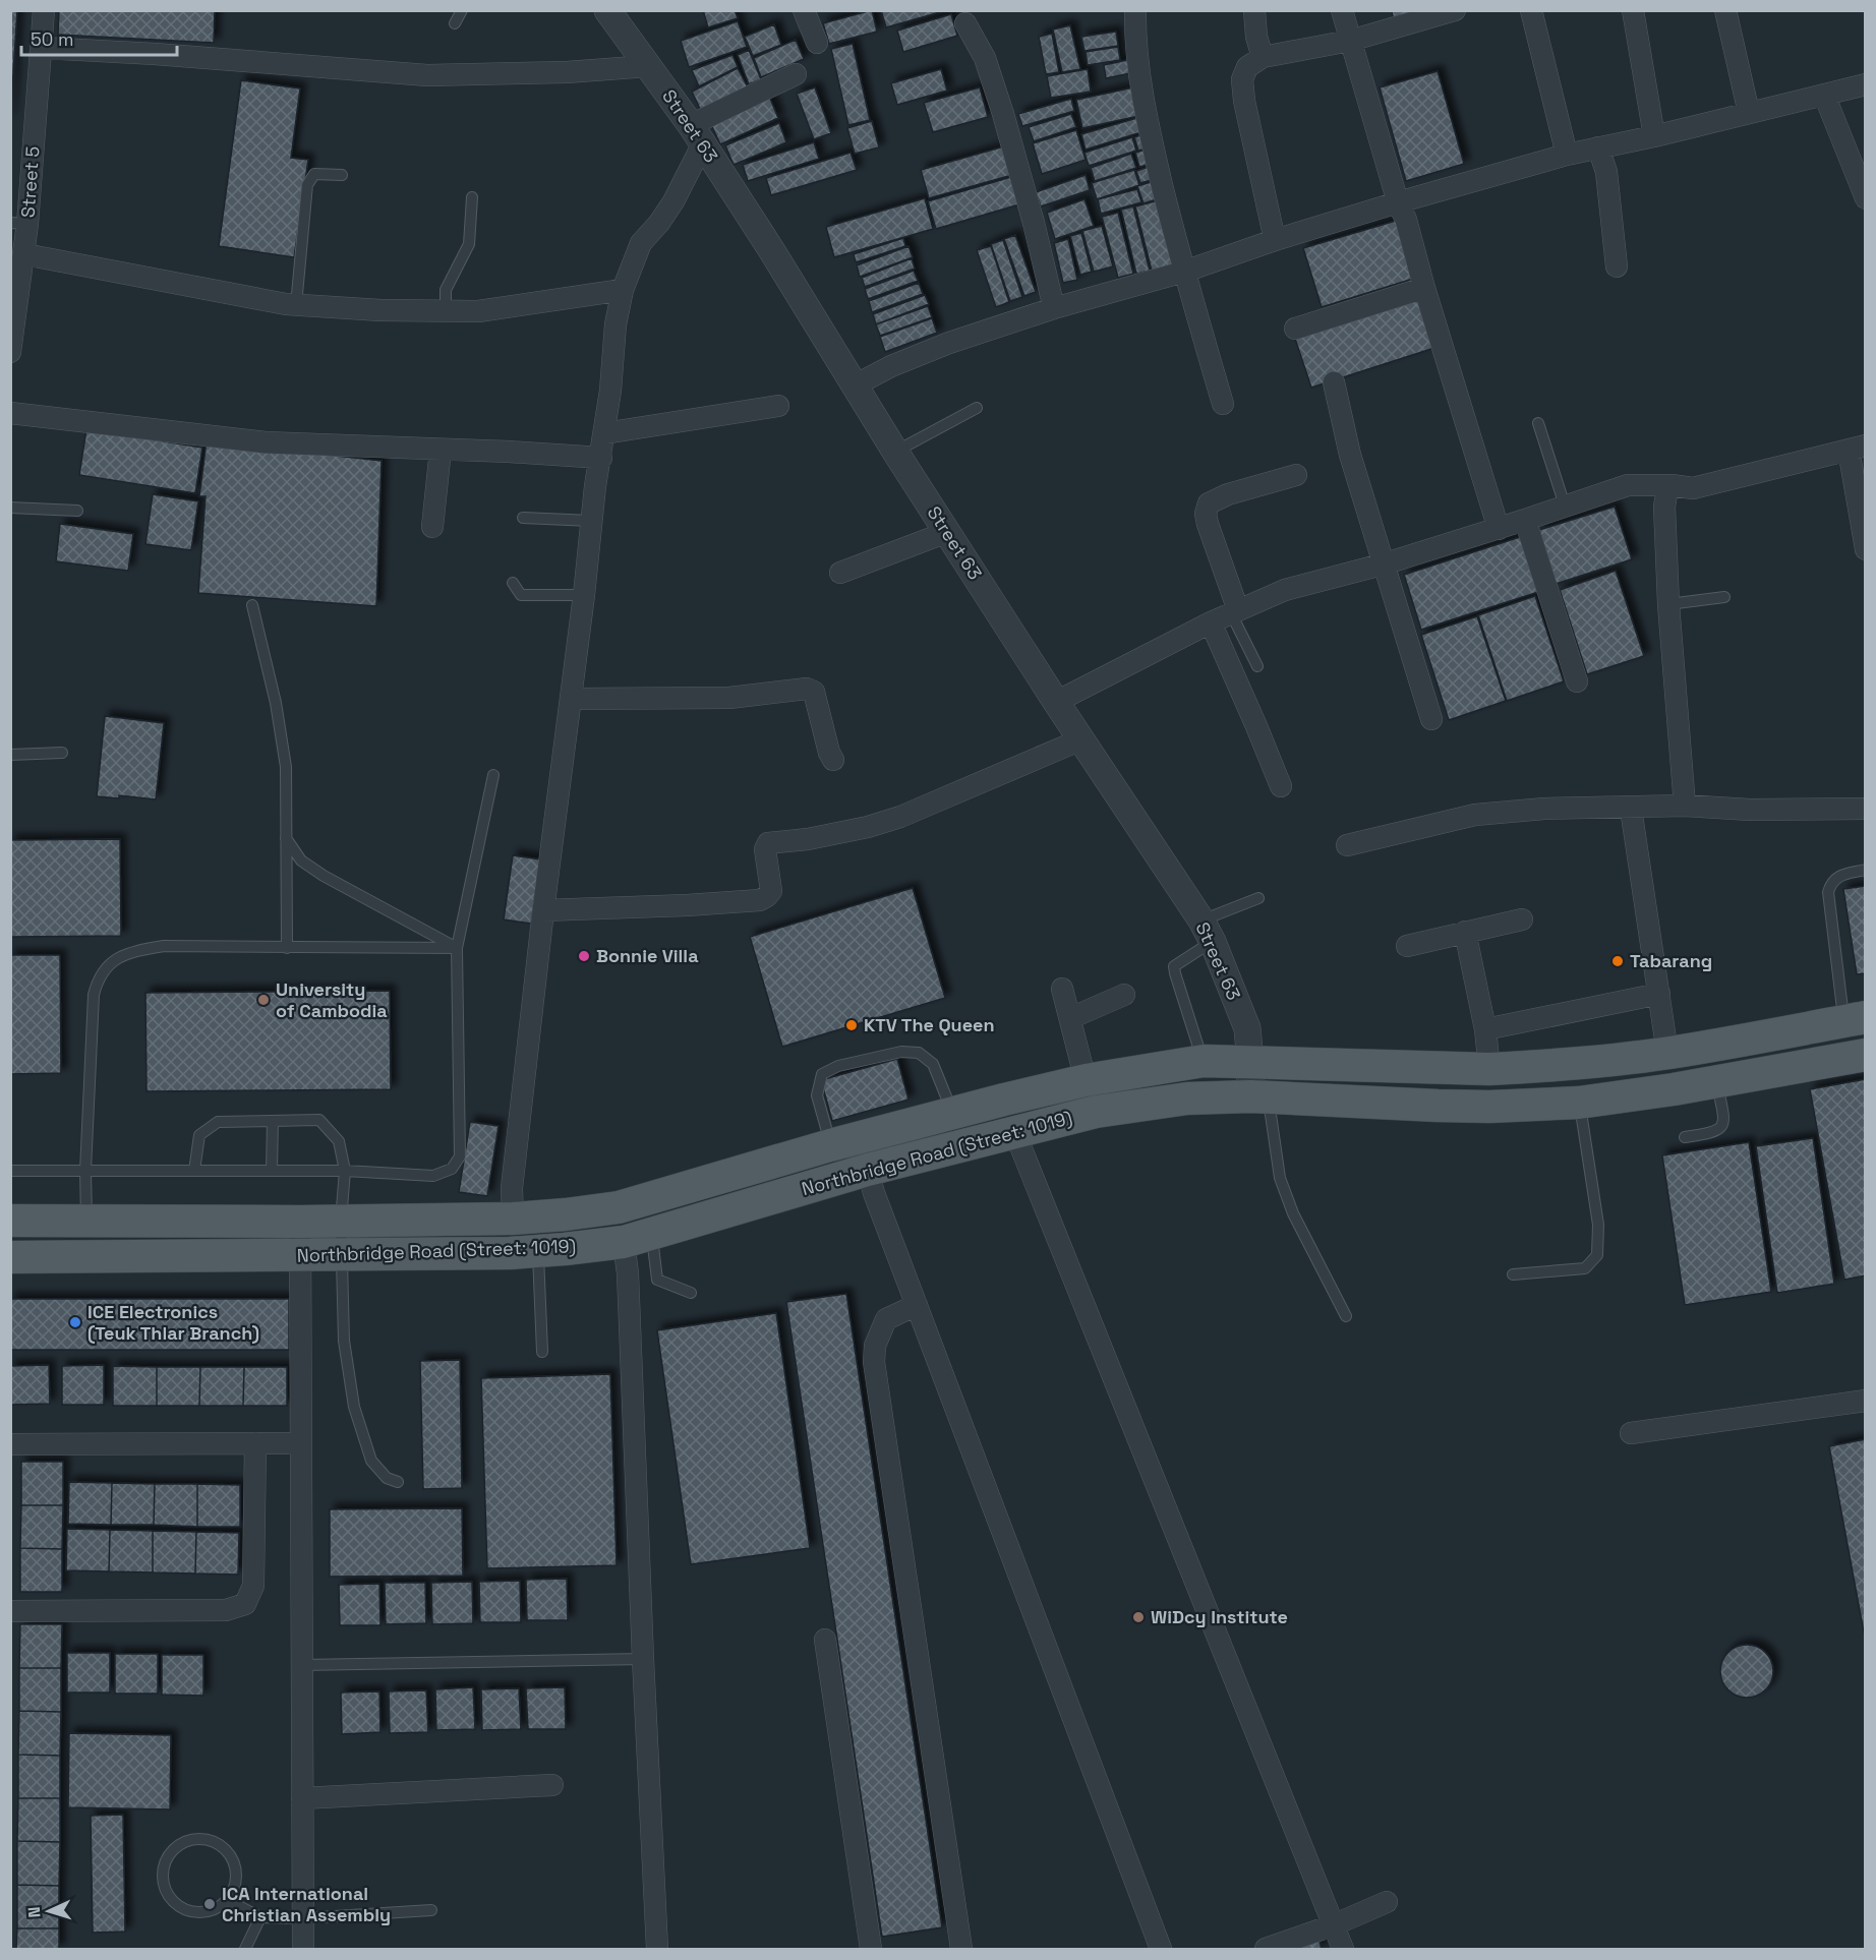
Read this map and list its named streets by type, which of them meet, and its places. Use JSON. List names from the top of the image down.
{
  "streets": {
    "main road": ["Northbridge Road (Street: 1019)"],
    "street": ["Street 63", "Street 5"]
  },
  "crossings": [
    ["Street 63", "Northbridge Road (Street: 1019)"]
  ],
  "places": [
    "Bonnie Villa",
    "Tabarang",
    "University of Cambodia",
    "KTV The Queen",
    "ICE Electronics (Teuk Thlar Branch)",
    "WiDcy Institute",
    "ICA International Christian Assembly"
  ],
  "scale_bar": "50 m",
  "north": "left"
}
